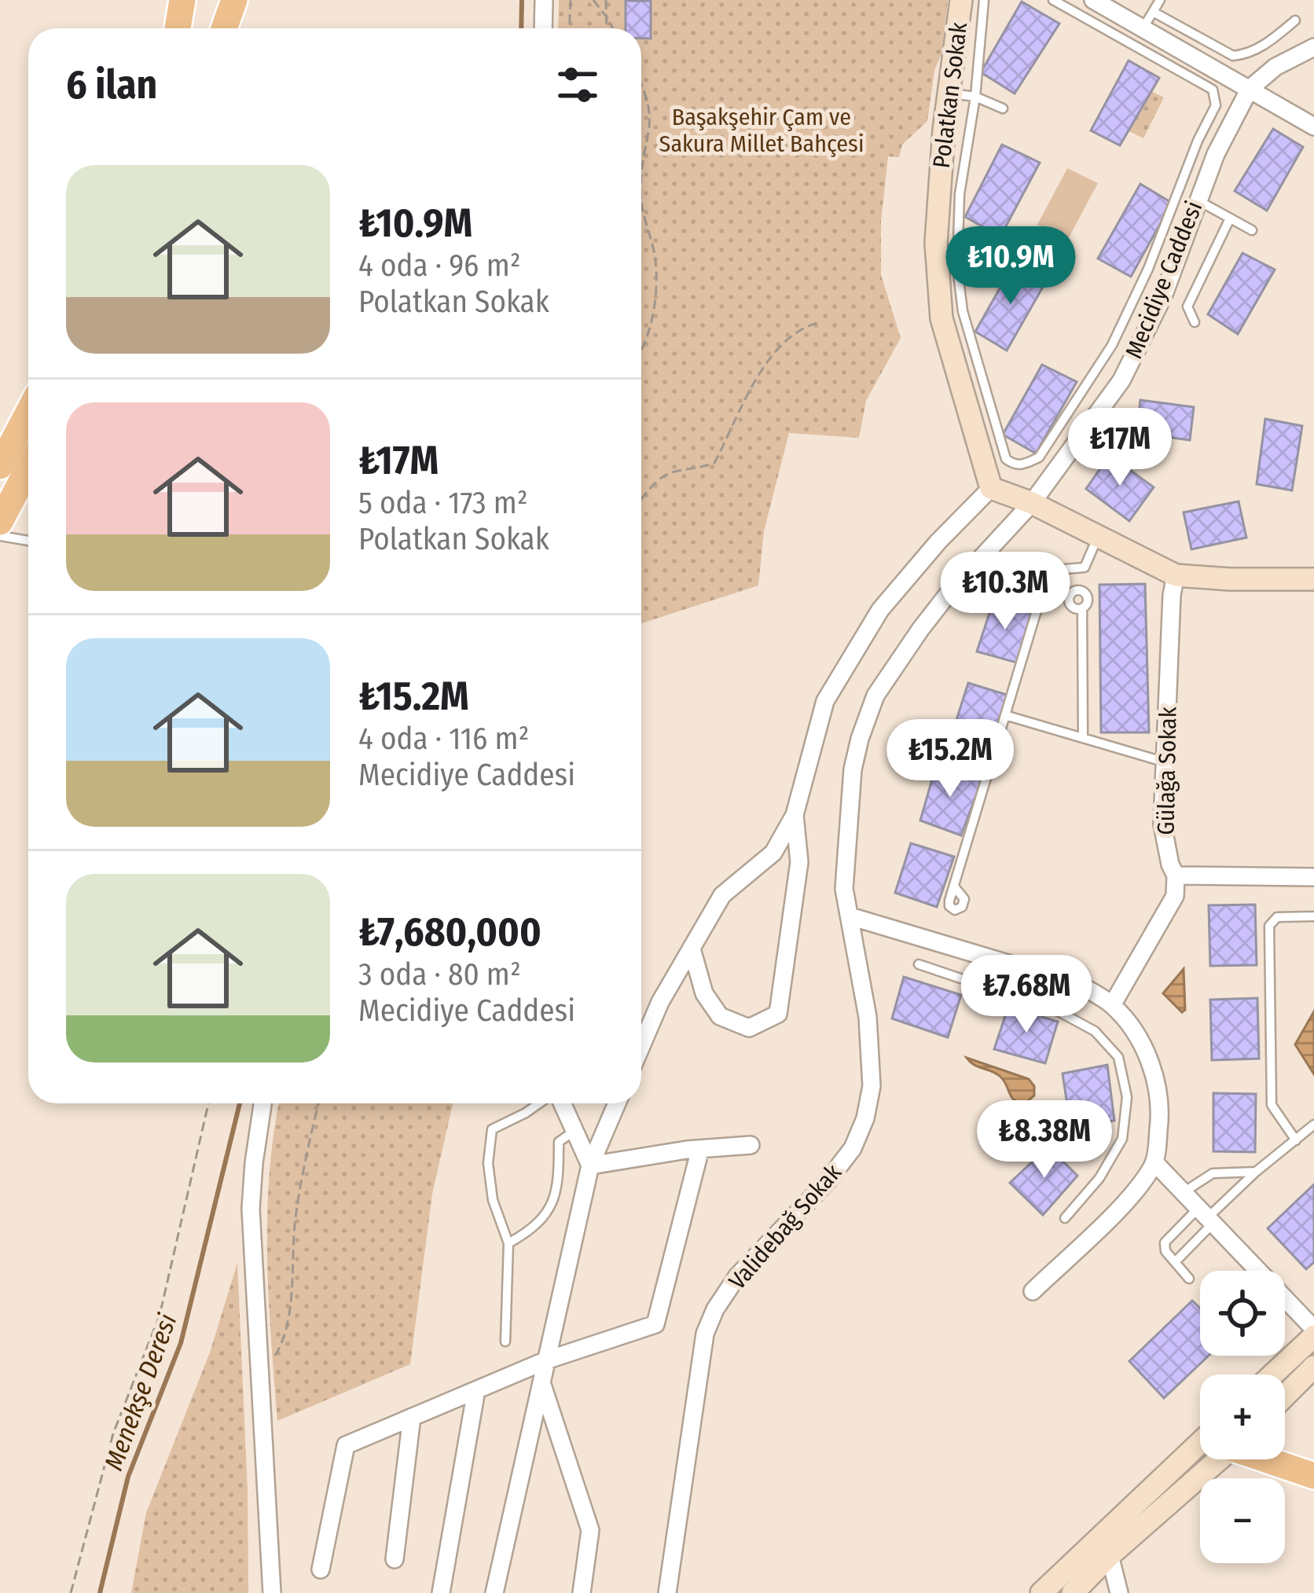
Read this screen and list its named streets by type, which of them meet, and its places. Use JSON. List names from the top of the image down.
{
  "streets": {
    "street": [
      "Polatkan Sokak",
      "Mecidiye Caddesi",
      "Gülağa Sokak",
      "Validebağ Sokak"
    ]
  },
  "crossings": [
    ["Mecidiye Caddesi", "Validebağ Sokak"]
  ],
  "water": ["Menekşe Deresi"],
  "parks": ["Başakşehir Çam ve Sakura Millet Bahçesi"],
  "page": {
    "heading": "6 ilan",
    "list": [
      {
        "name": "₺10.9M",
        "note": "4 oda · 96 m² · Polatkan Sokak"
      },
      {
        "name": "₺17M",
        "note": "5 oda · 173 m² · Polatkan Sokak"
      },
      {
        "name": "₺15.2M",
        "note": "4 oda · 116 m² · Mecidiye Caddesi"
      },
      {
        "name": "₺7,680,000",
        "note": "3 oda · 80 m² · Mecidiye Caddesi"
      }
    ],
    "price": [
      "₺10.9M",
      "₺17M",
      "₺10.3M",
      "₺15.2M",
      "₺7.68M",
      "₺8.38M"
    ],
    "map_buttons": ["+", "−"]
  }
}
